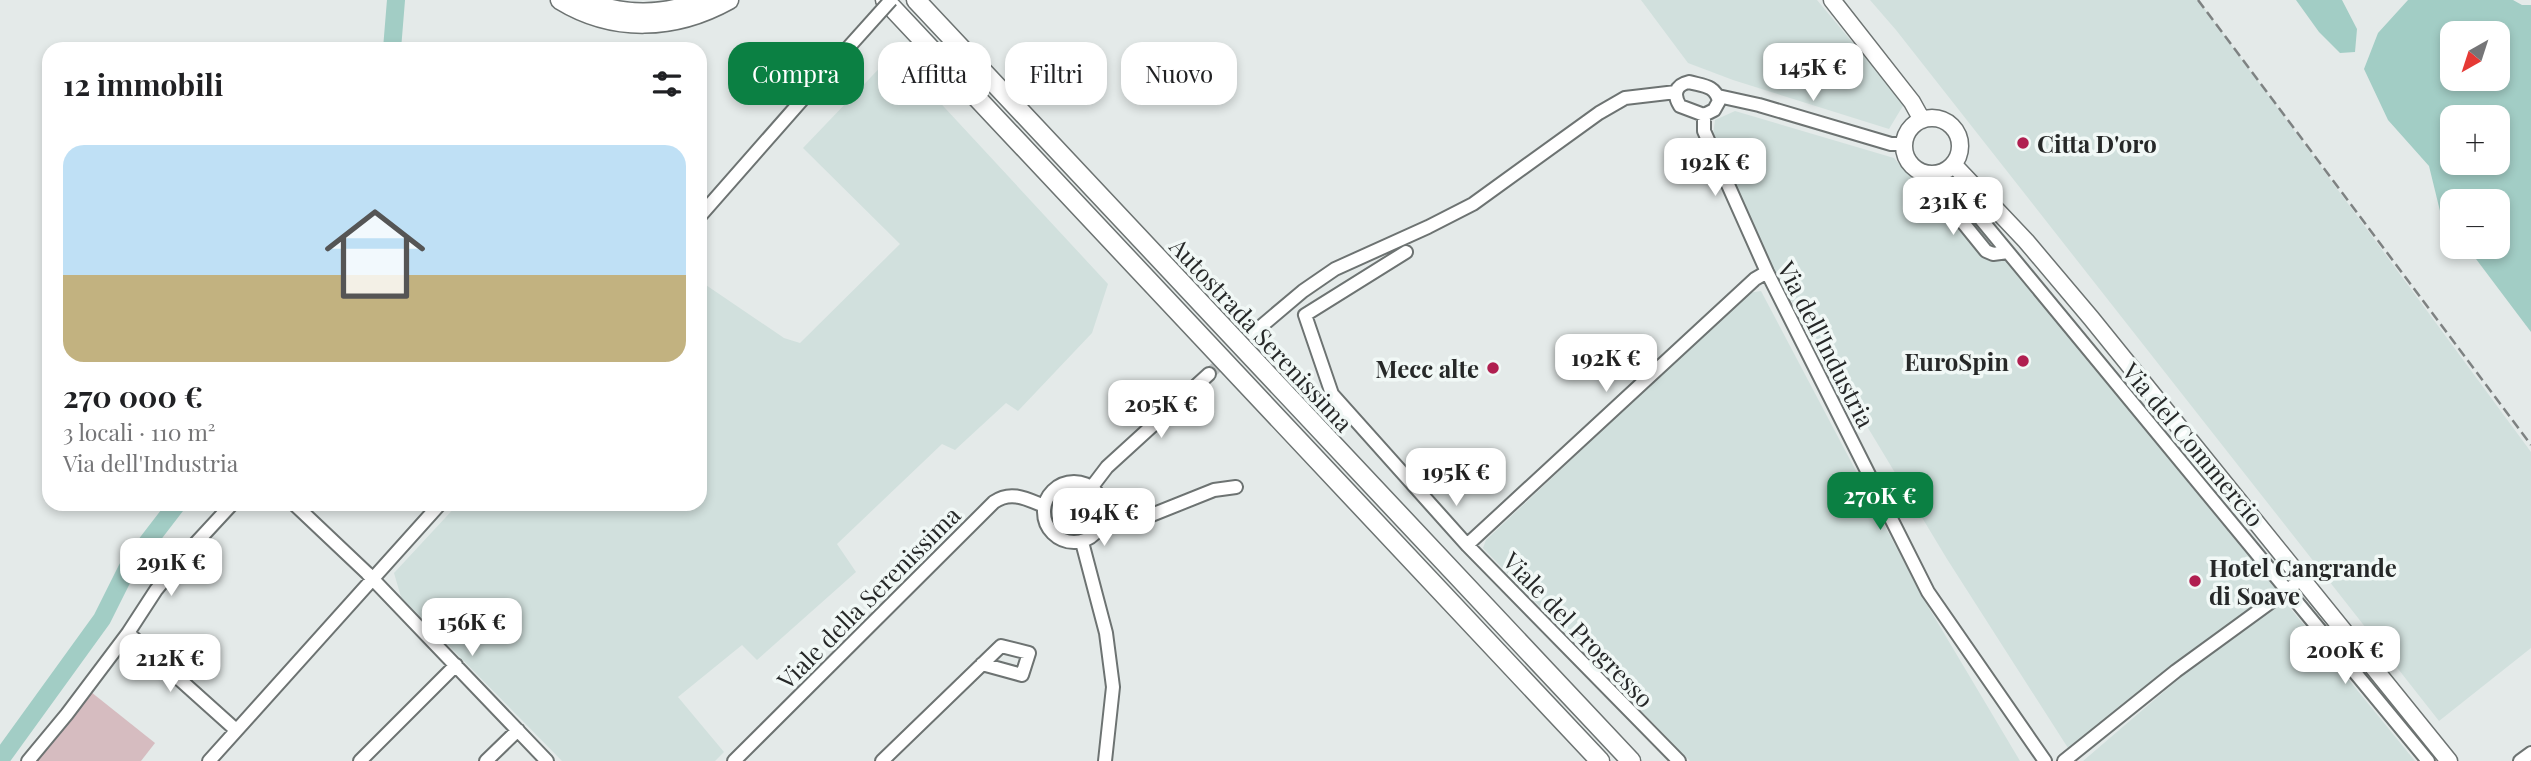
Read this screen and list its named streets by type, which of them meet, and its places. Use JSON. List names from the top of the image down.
{
  "streets": {
    "highway": ["Autostrada Serenissima"],
    "street": [
      "Via dell'Industria",
      "Via del Commercio",
      "Viale della Serenissima",
      "Viale del Progresso"
    ]
  },
  "places": [
    "Citta D'oro",
    "EuroSpin",
    "Mecc alte",
    "Hotel Cangrande di Soave"
  ],
  "north": "bottom left",
  "page": {
    "map_buttons": ["+", "−"],
    "chip": [
      "Compra",
      "Affitta",
      "Filtri",
      "Nuovo"
    ],
    "heading": "12 immobili",
    "price": [
      "145K €",
      "192K €",
      "231K €",
      "192K €",
      "205K €",
      "195K €",
      "270K €",
      "194K €",
      "291K €",
      "156K €",
      "200K €",
      "212K €"
    ],
    "list": [
      {
        "name": "270 000 €",
        "note": "3 locali · 110 m² · Via dell'Industria"
      }
    ]
  }
}
